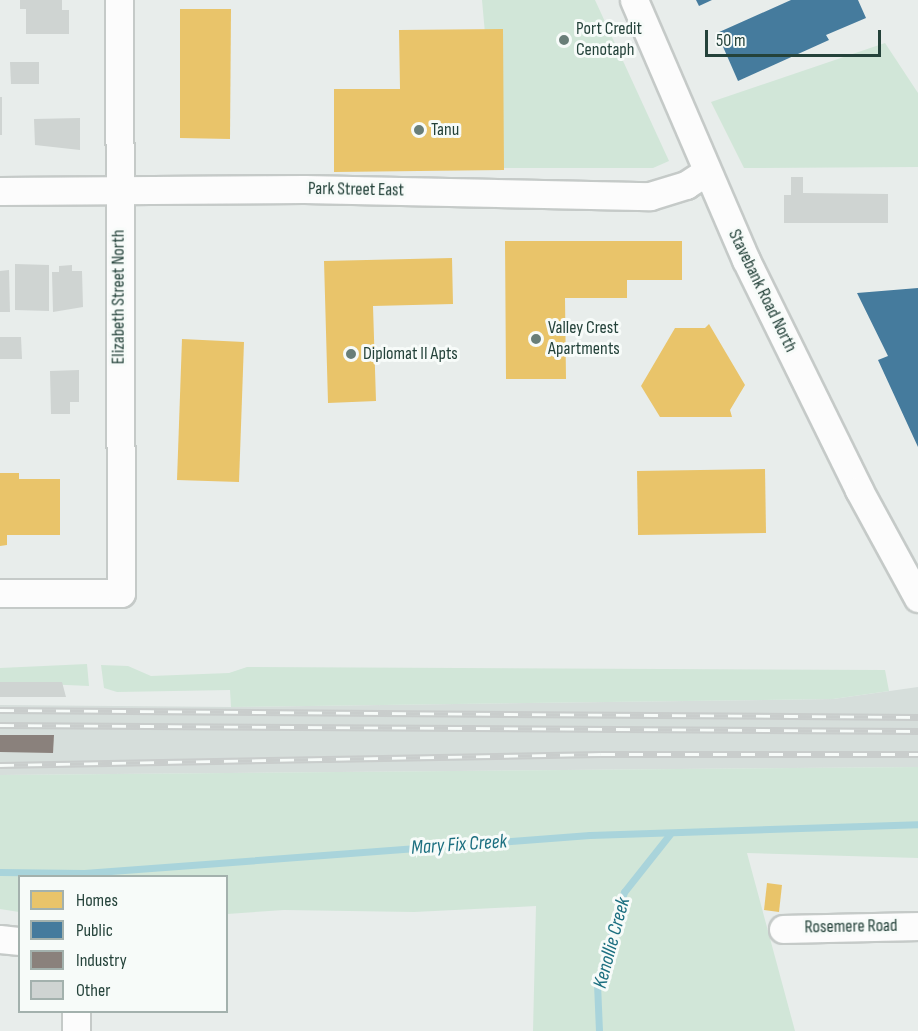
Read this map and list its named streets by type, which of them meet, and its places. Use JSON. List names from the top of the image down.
{
  "streets": {
    "street": [
      "Park Street East",
      "Stavebank Road North",
      "Elizabeth Street North",
      "Rosemere Road"
    ]
  },
  "crossings": [
    ["Park Street East", "Stavebank Road North"],
    ["Park Street East", "Elizabeth Street North"]
  ],
  "water": ["Mary Fix Creek", "Kenollie Creek"],
  "places": [
    "Port Credit Cenotaph",
    "Tanu",
    "Valley Crest Apartments",
    "Diplomat II Apts"
  ],
  "legend": [
    "Homes",
    "Public",
    "Industry",
    "Other"
  ],
  "scale_bar": "50 m"
}
